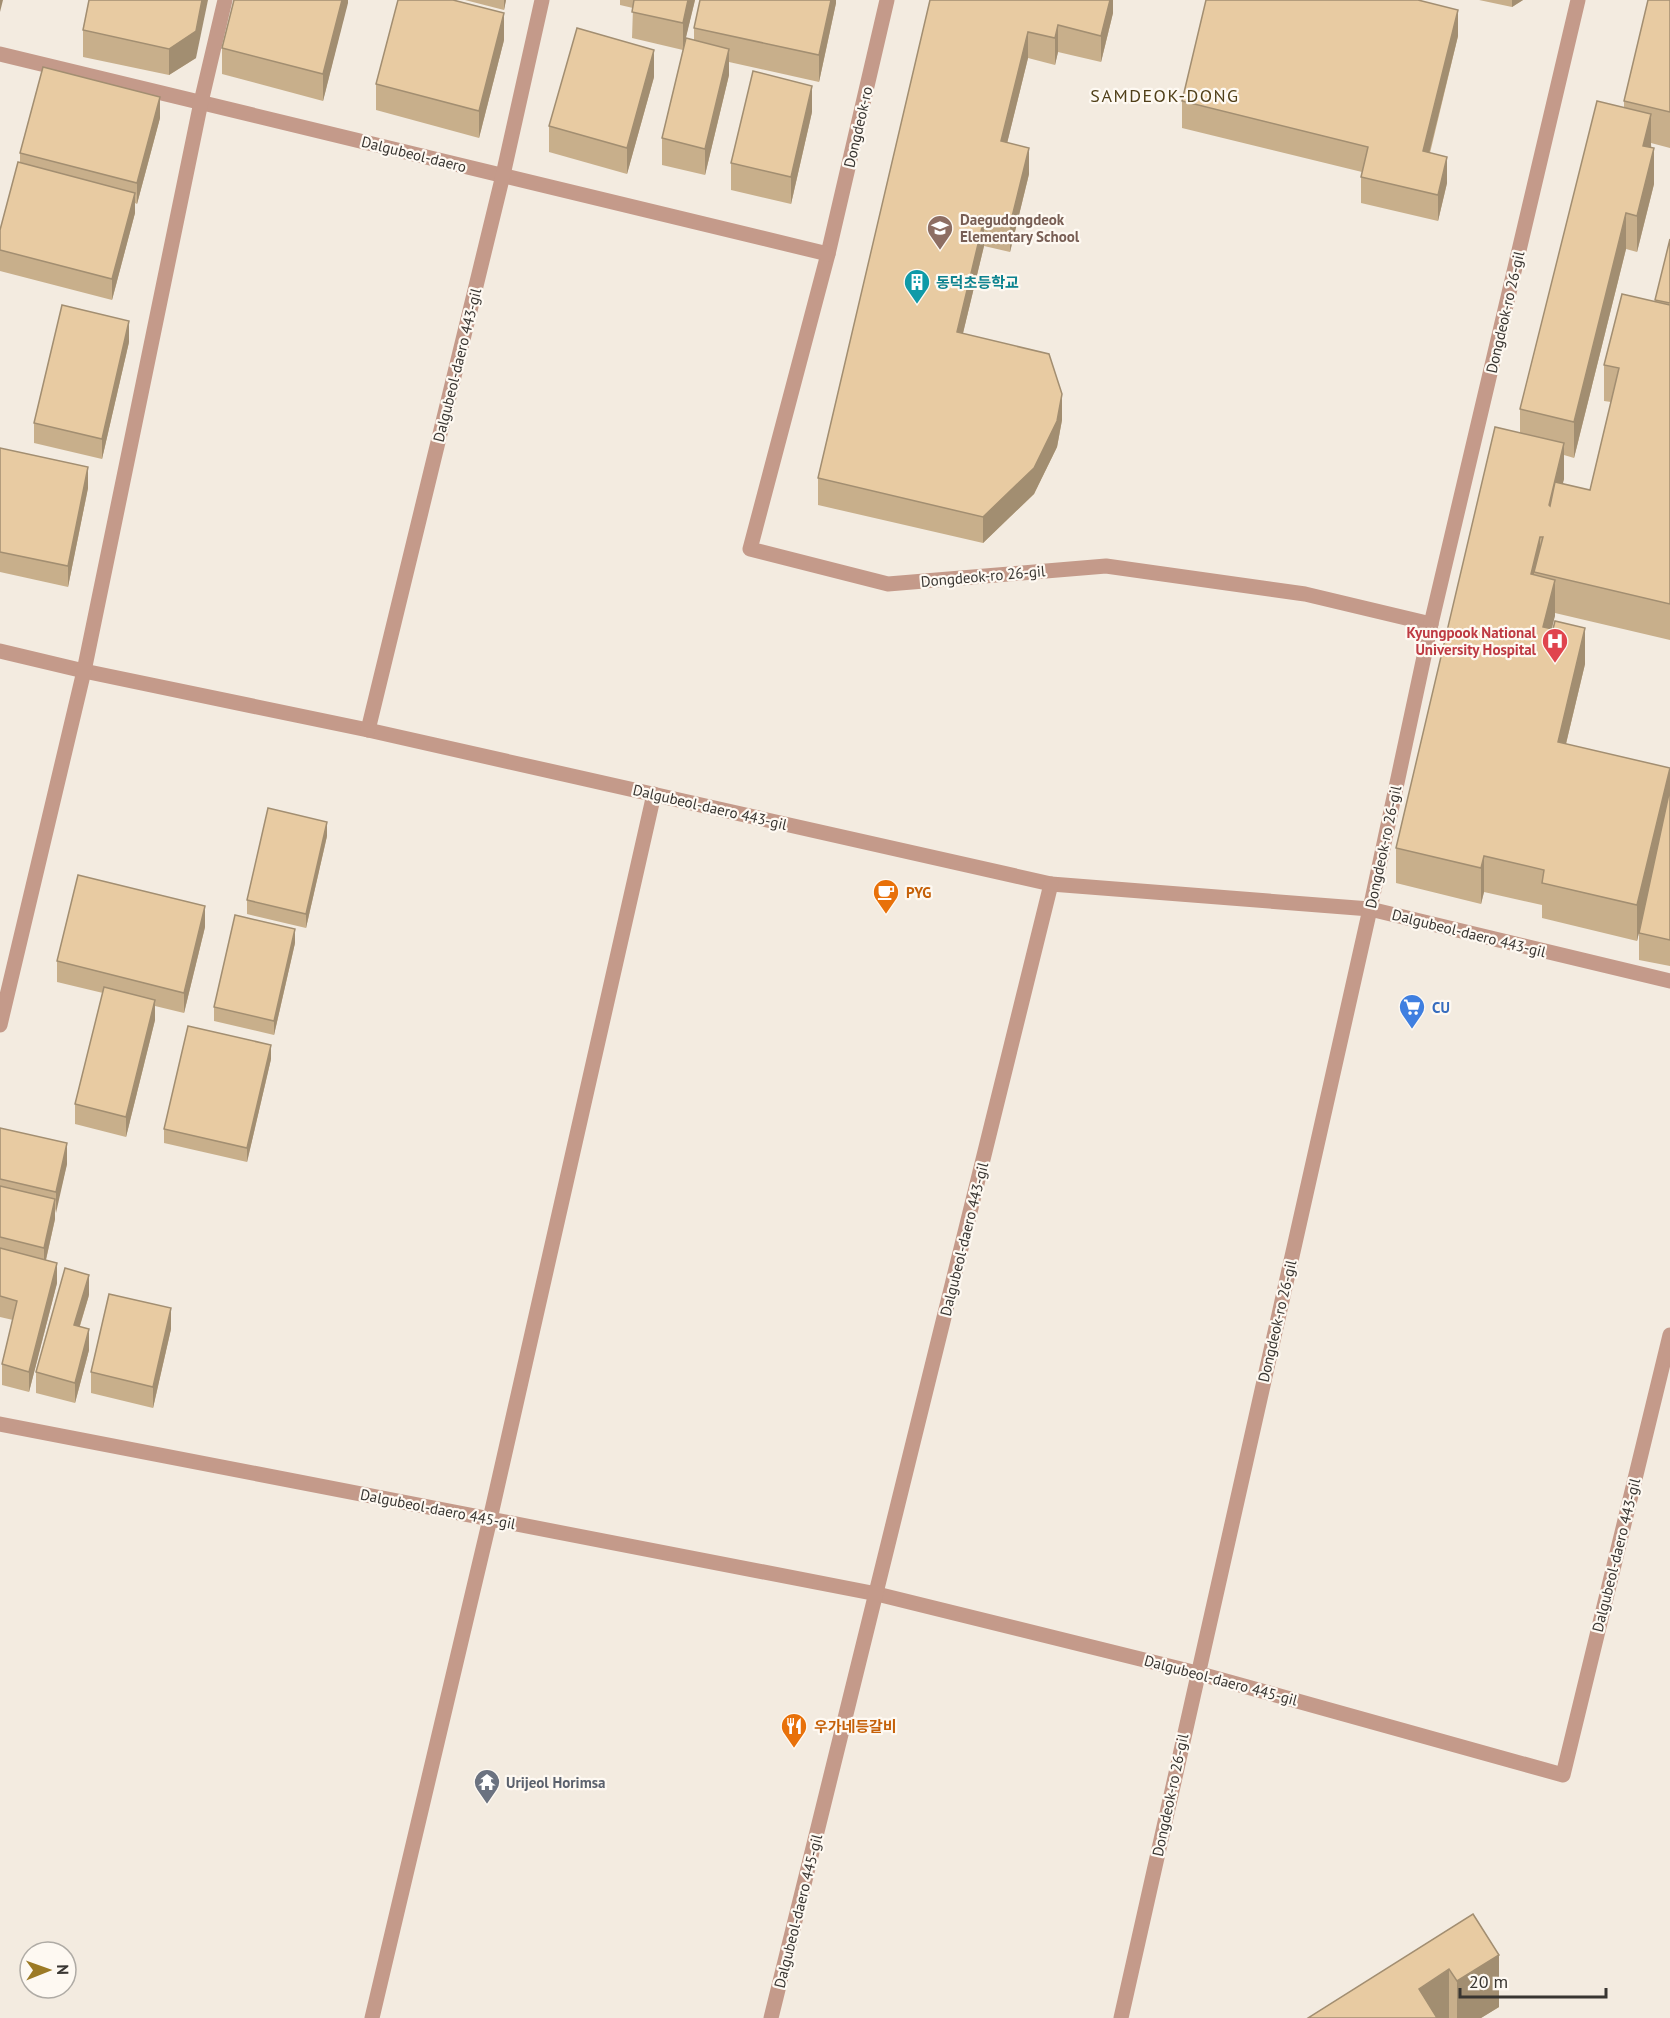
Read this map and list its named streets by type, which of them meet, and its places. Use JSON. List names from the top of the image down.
{
  "streets": {
    "street": [
      "Dongdeok-ro",
      "Dalgubeol-daero",
      "Dongdeok-ro 26-gil",
      "Dalgubeol-daero 443-gil",
      "Dalgubeol-daero 445-gil"
    ]
  },
  "crossings": [
    ["Dongdeok-ro", "Dalgubeol-daero"],
    ["Dongdeok-ro", "Dongdeok-ro 26-gil"],
    ["Dalgubeol-daero", "Dalgubeol-daero 443-gil"],
    ["Dongdeok-ro 26-gil", "Dalgubeol-daero 443-gil"],
    ["Dongdeok-ro 26-gil", "Dalgubeol-daero 445-gil"],
    ["Dalgubeol-daero 443-gil", "Dalgubeol-daero 445-gil"]
  ],
  "districts": ["SAMDEOK-DONG"],
  "places": {
    "school or university": ["Daegudongdeok Elementary School"],
    "building": ["동덕초등학교"],
    "hospital": ["Kyungpook National University Hospital"],
    "cafe": ["PYG"],
    "supermarket": ["CU"],
    "restaurant": ["우가네등갈비"],
    "temple": ["Urijeol Horimsa"]
  },
  "scale_bar": "20 m",
  "north": "right"
}
